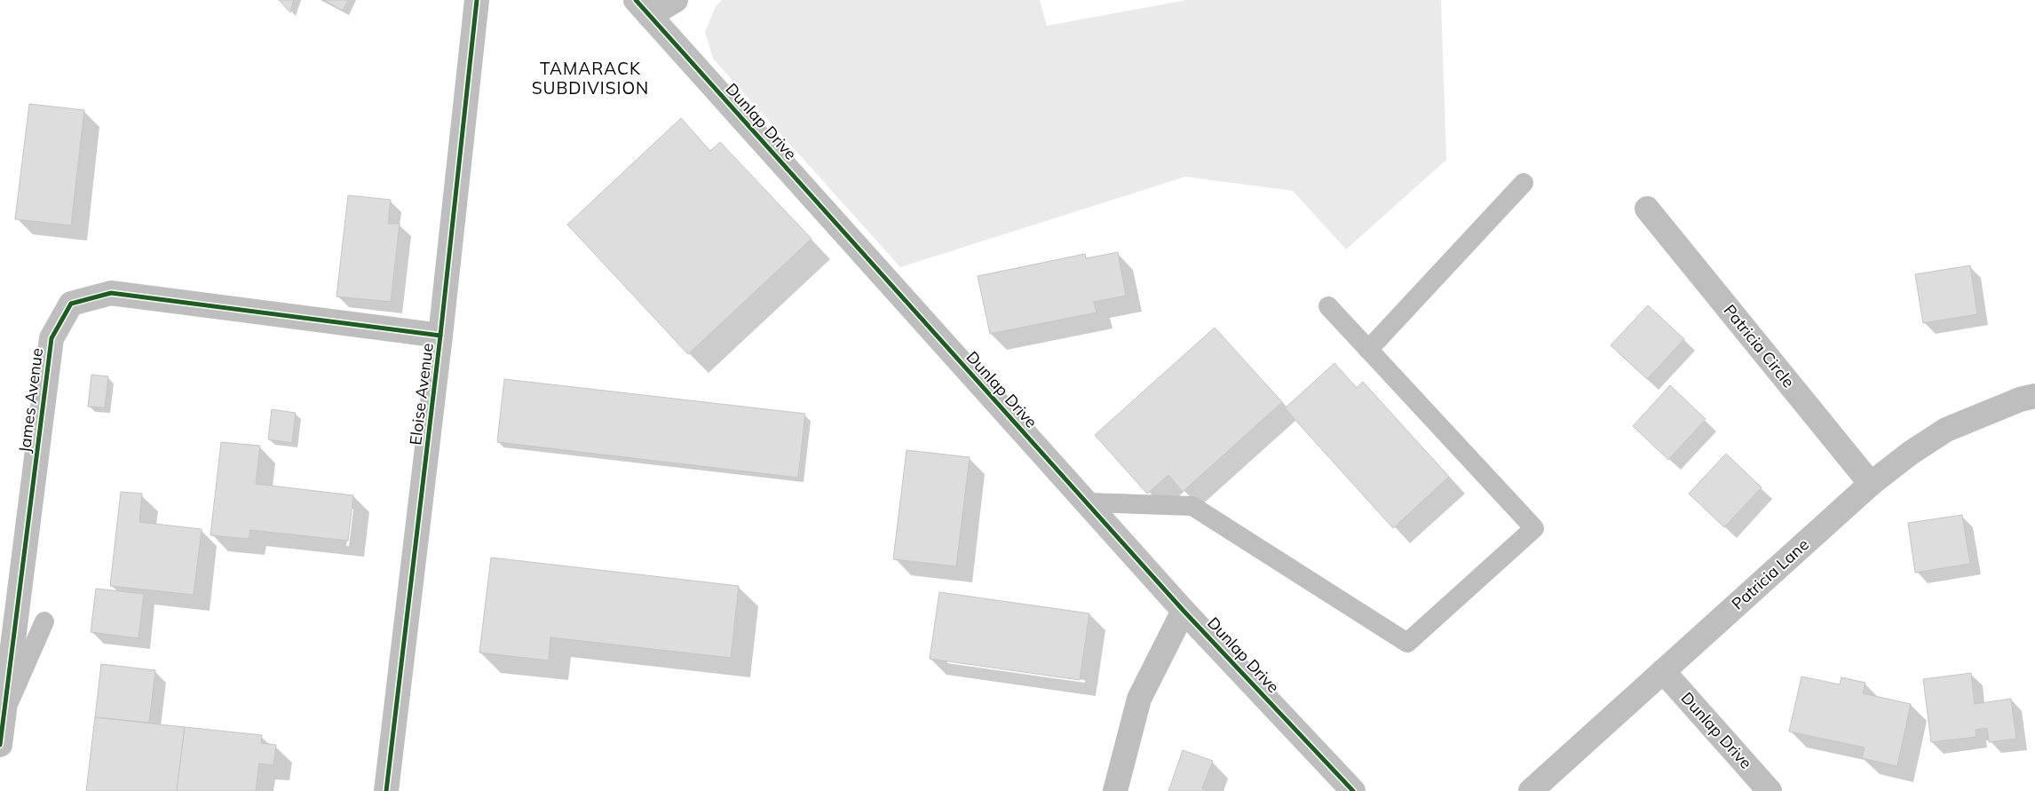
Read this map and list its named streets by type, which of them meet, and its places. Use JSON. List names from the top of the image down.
{
  "streets": {
    "street": [
      "Dunlap Drive",
      "Patricia Circle",
      "Eloise Avenue",
      "James Avenue",
      "Patricia Lane"
    ]
  },
  "crossings": [
    ["Dunlap Drive", "Patricia Lane"],
    ["Patricia Circle", "Patricia Lane"],
    ["Eloise Avenue", "James Avenue"]
  ],
  "districts": ["TAMARACK SUBDIVISION"]
}
